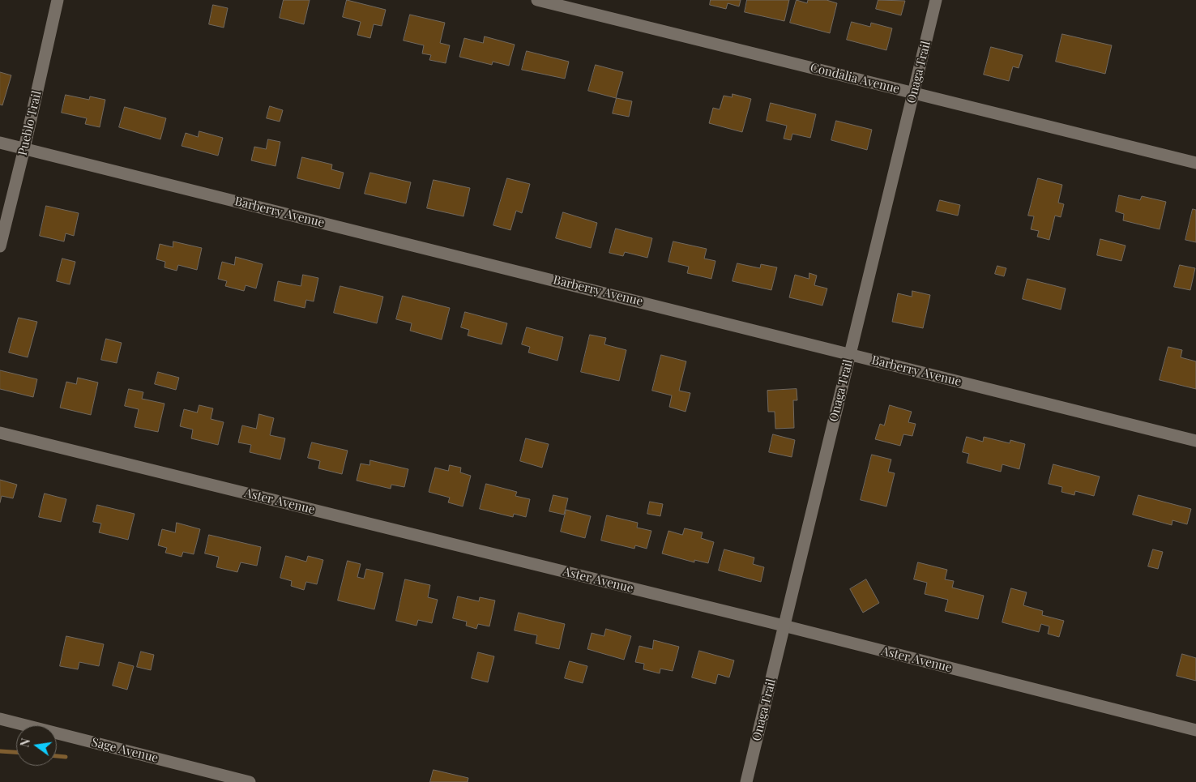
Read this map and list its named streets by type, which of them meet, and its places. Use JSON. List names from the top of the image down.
{
  "streets": {
    "street": [
      "Onaga Trail",
      "Condalia Avenue",
      "Pueblo Trail",
      "Barberry Avenue",
      "Aster Avenue",
      "Sage Avenue"
    ]
  },
  "crossings": [
    ["Onaga Trail", "Condalia Avenue"],
    ["Onaga Trail", "Barberry Avenue"],
    ["Onaga Trail", "Aster Avenue"],
    ["Pueblo Trail", "Barberry Avenue"]
  ],
  "north": "left"
}
